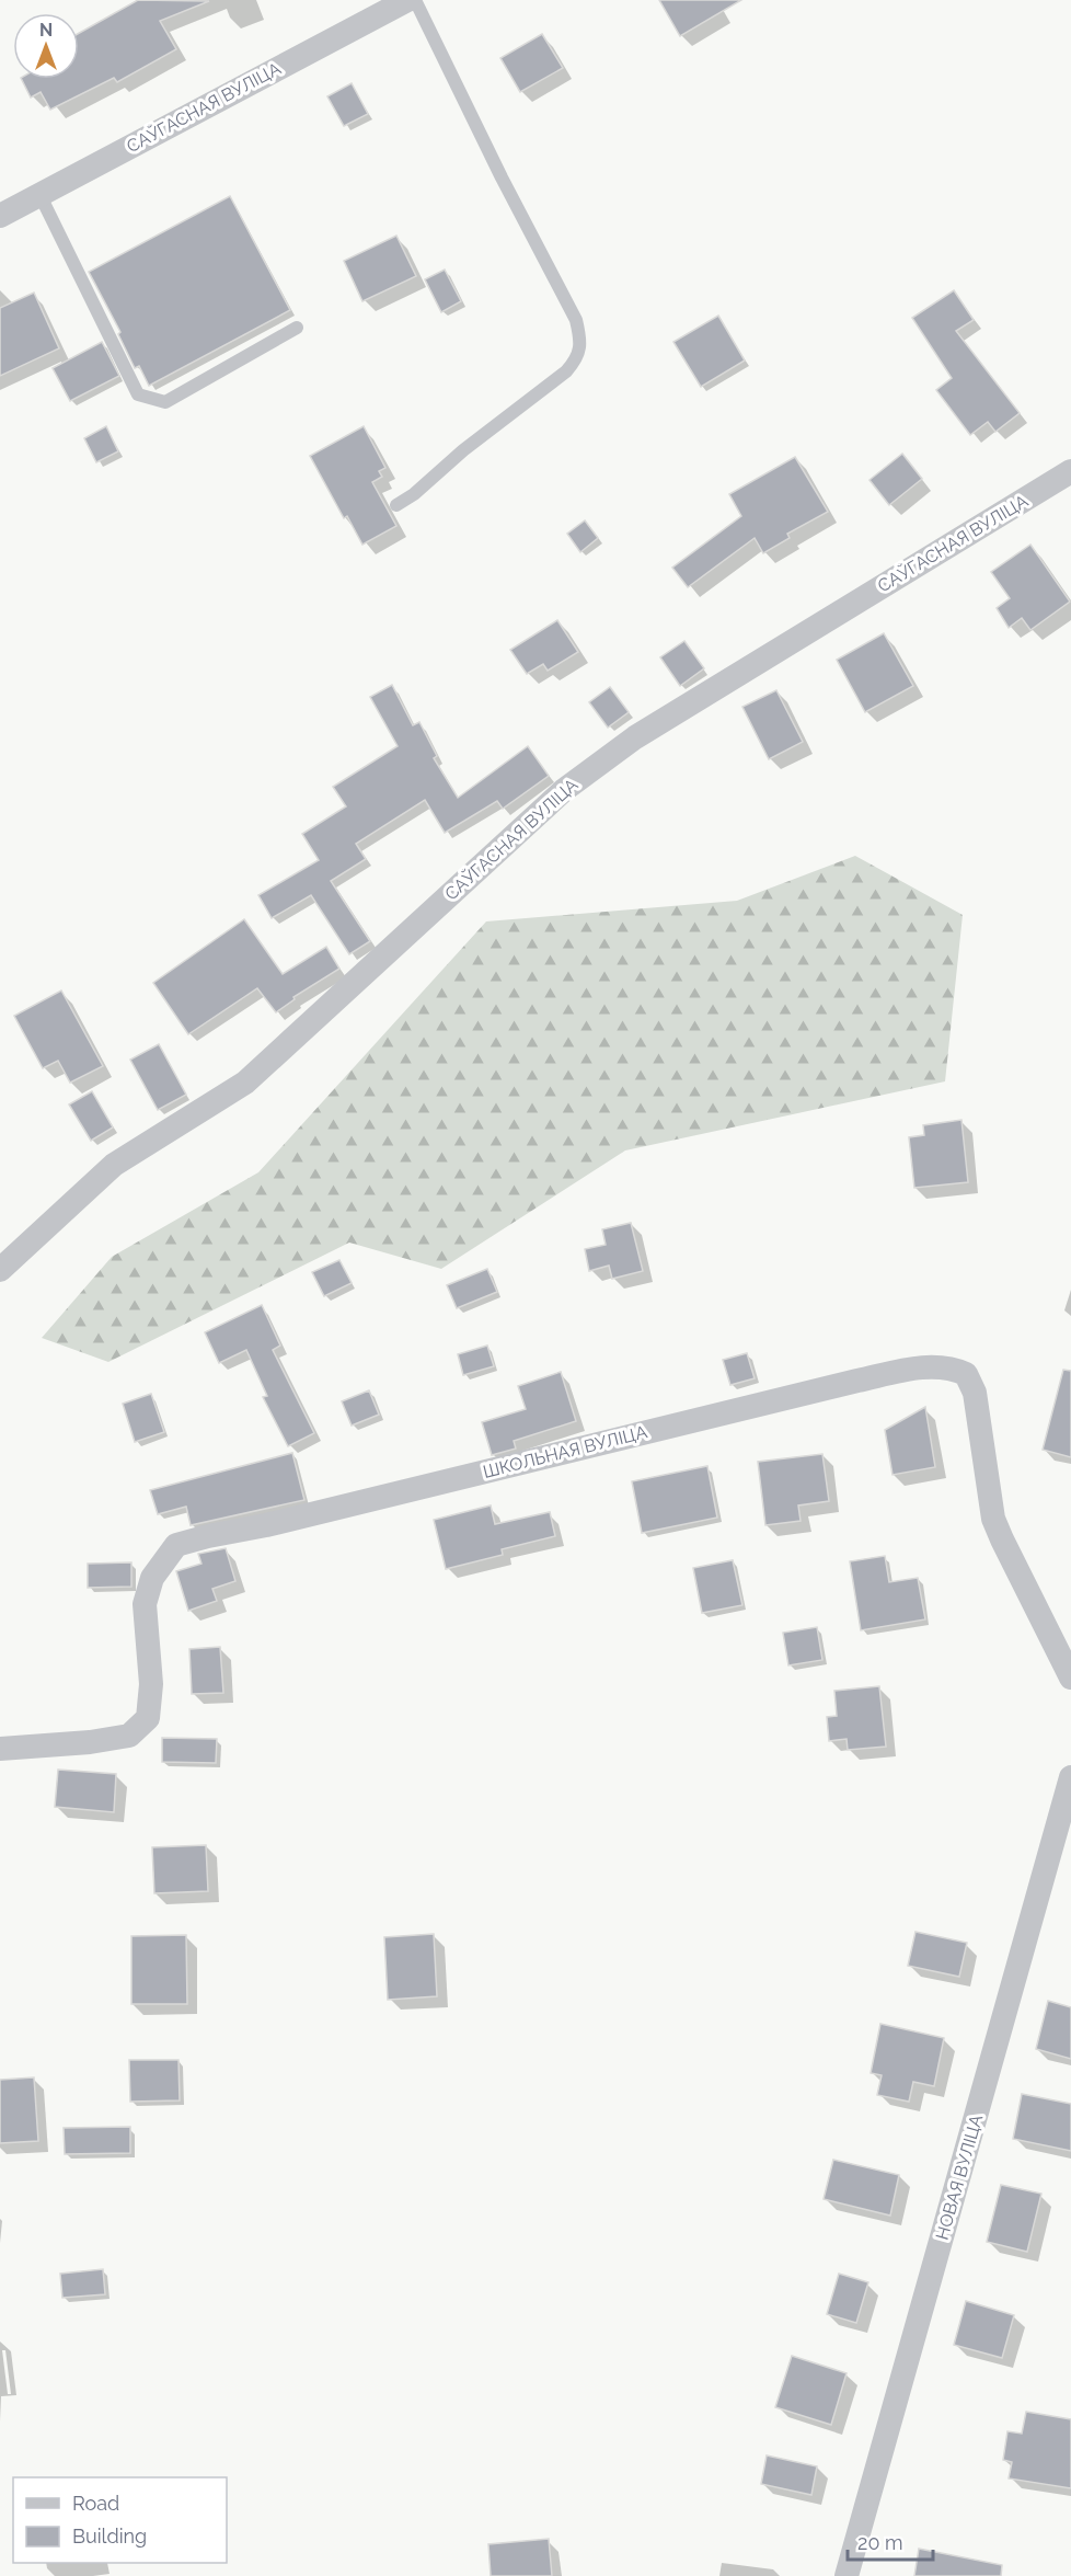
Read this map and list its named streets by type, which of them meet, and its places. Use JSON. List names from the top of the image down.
{
  "streets": {
    "street": ["САЎГАСНАЯ ВУЛІЦА", "ШКОЛЬНАЯ ВУЛІЦА", "НОВАЯ ВУЛІЦА"]
  },
  "legend": ["Road", "Building"],
  "scale_bar": "20 m",
  "north": "top"
}
